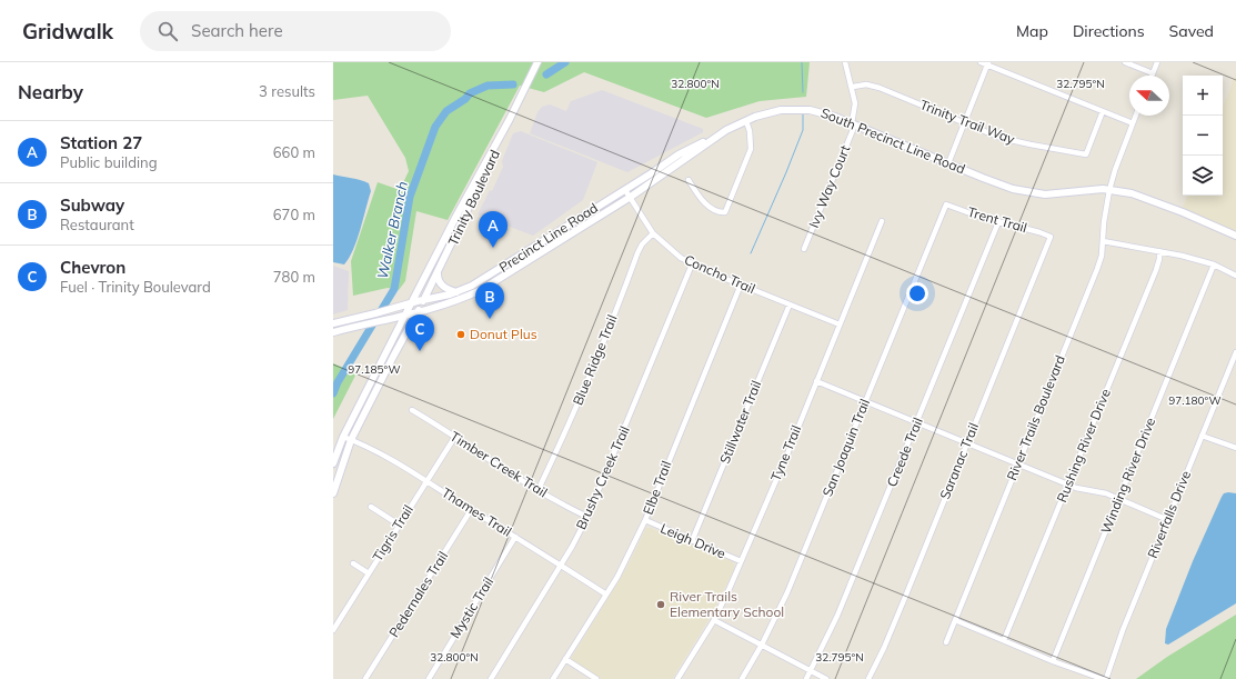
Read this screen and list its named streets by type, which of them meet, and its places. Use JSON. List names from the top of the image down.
{
  "streets": {
    "main road": ["South Precinct Line Road", "Trinity Boulevard", "Precinct Line Road"],
    "street": [
      "Trinity Trail Way",
      "Ivy Way Court",
      "Trent Trail",
      "Concho Trail",
      "Blue Ridge Trail",
      "River Trails Boulevard",
      "Stillwater Trail",
      "Rushing River Drive",
      "San Joaquin Trail",
      "Creede Trail",
      "Tyne Trail",
      "Saranac Trail",
      "Timber Creek Trail",
      "Winding River Drive",
      "Brushy Creek Trail",
      "Elbe Trail",
      "Thames Trail",
      "Riverfalls Drive",
      "Tigris Trail",
      "Leigh Drive",
      "Pedernales Trail",
      "Mystic Trail"
    ]
  },
  "crossings": [
    ["Trinity Trail Way", "Ivy Way Court"],
    ["South Precinct Line Road", "Ivy Way Court"],
    ["South Precinct Line Road", "Trinity Boulevard"],
    ["South Precinct Line Road", "Precinct Line Road"],
    ["South Precinct Line Road", "Concho Trail"],
    ["South Precinct Line Road", "River Trails Boulevard"],
    ["Trinity Boulevard", "Precinct Line Road"],
    ["Trinity Boulevard", "Thames Trail"],
    ["Trent Trail", "San Joaquin Trail"],
    ["Trent Trail", "Creede Trail"],
    ["Trent Trail", "Saranac Trail"],
    ["Precinct Line Road", "Concho Trail"],
    ["Concho Trail", "Blue Ridge Trail"],
    ["Concho Trail", "Stillwater Trail"],
    ["Concho Trail", "Tyne Trail"],
    ["Concho Trail", "Brushy Creek Trail"],
    ["Concho Trail", "Elbe Trail"],
    ["Blue Ridge Trail", "Timber Creek Trail"],
    ["Stillwater Trail", "Leigh Drive"],
    ["Tyne Trail", "Leigh Drive"],
    ["Timber Creek Trail", "Brushy Creek Trail"],
    ["Timber Creek Trail", "Tigris Trail"],
    ["Brushy Creek Trail", "Thames Trail"],
    ["Elbe Trail", "Thames Trail"],
    ["Elbe Trail", "Leigh Drive"],
    ["Thames Trail", "Tigris Trail"],
    ["Thames Trail", "Pedernales Trail"],
    ["Thames Trail", "Mystic Trail"]
  ],
  "water": ["Walker Branch"],
  "places": ["Donut Plus", "River Trails Elementary School"],
  "north": "left",
  "page": {
    "header": "Gridwalk",
    "search": "Search here",
    "nav": ["Map", "Directions", "Saved"],
    "heading": ["Nearby", "3 results"],
    "map_buttons": ["+", "−"],
    "list": [
      {
        "mark": "A",
        "name": "Station 27",
        "note": "Public building",
        "value": "660 m"
      },
      {
        "mark": "B",
        "name": "Subway",
        "note": "Restaurant",
        "value": "670 m"
      },
      {
        "mark": "C",
        "name": "Chevron",
        "note": "Fuel · Trinity Boulevard",
        "value": "780 m"
      }
    ],
    "pins": ["A", "B", "C"]
  },
  "coordinates": [
    "32.800°N",
    "32.795°N",
    "97.185°W",
    "97.180°W"
  ]
}
